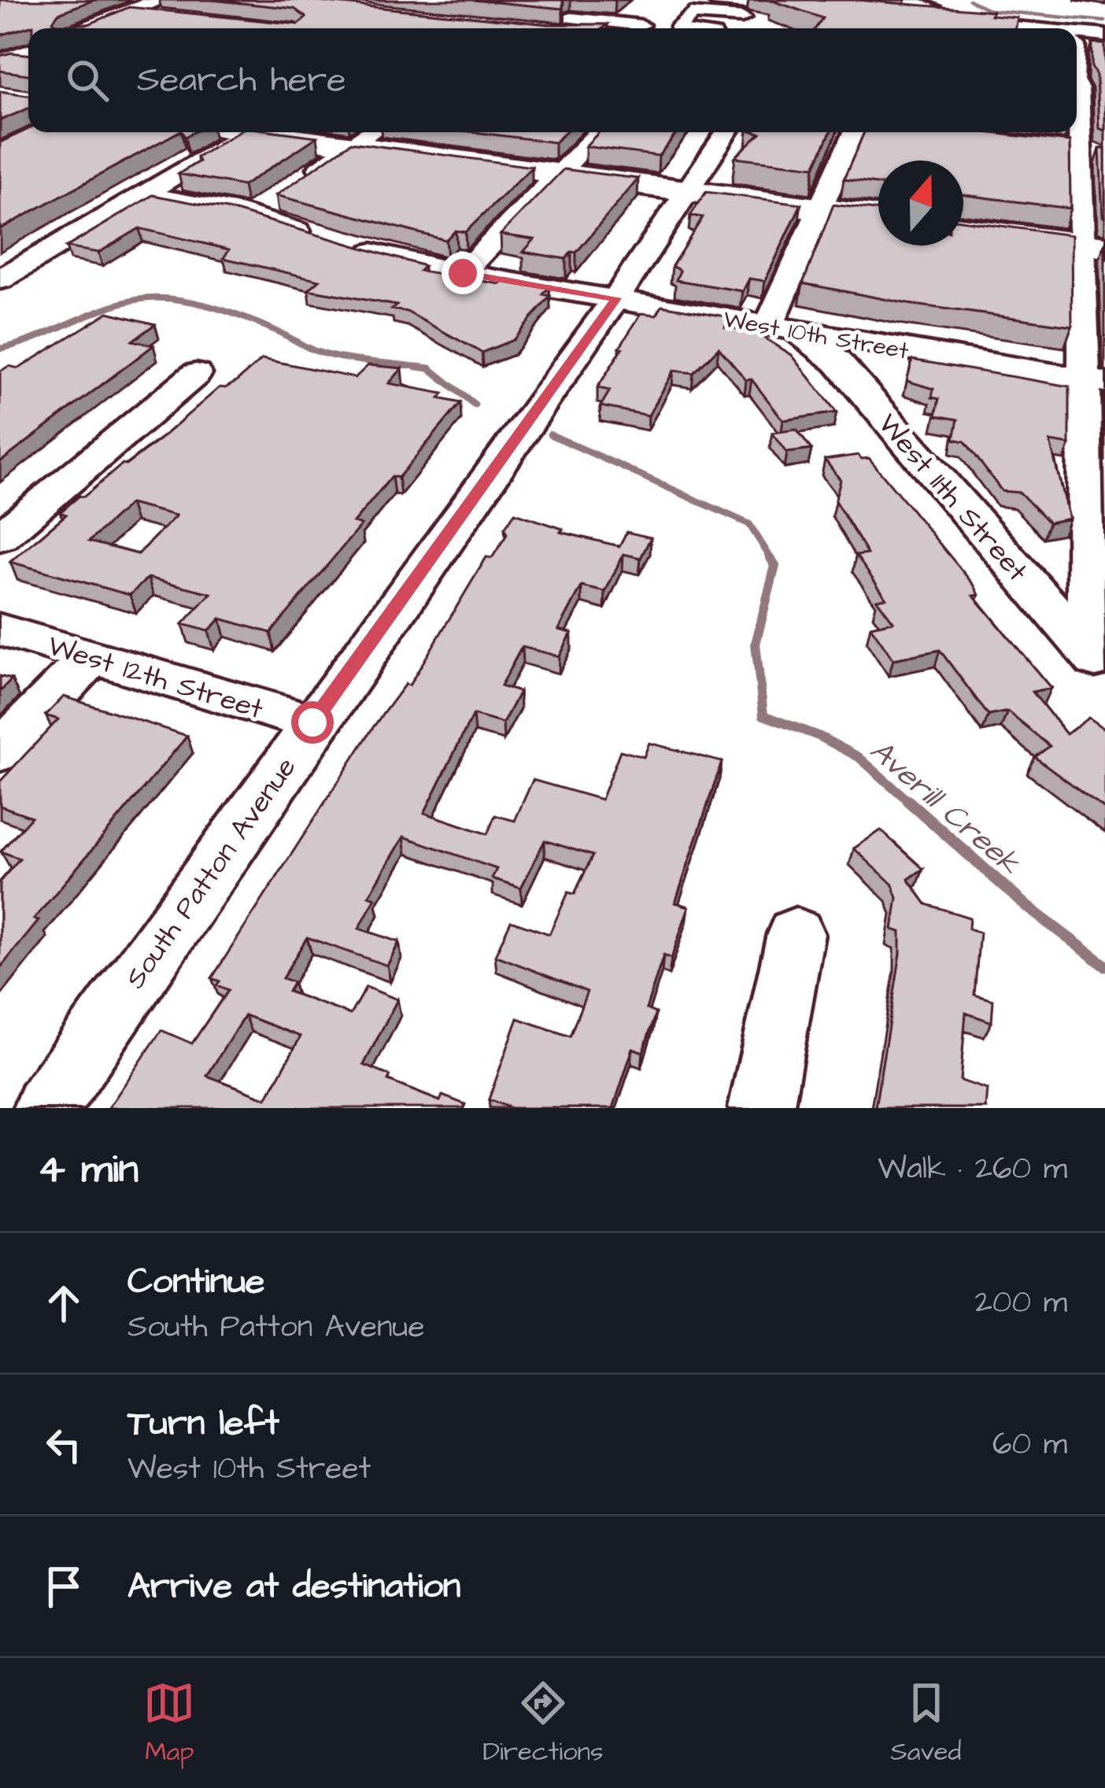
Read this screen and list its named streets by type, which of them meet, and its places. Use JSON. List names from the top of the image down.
{
  "streets": {
    "street": [
      "West 10th Street",
      "West 11th Street",
      "West 12th Street",
      "South Patton Avenue"
    ]
  },
  "crossings": [
    ["West 10th Street", "West 11th Street"],
    ["West 10th Street", "South Patton Avenue"],
    ["West 12th Street", "South Patton Avenue"]
  ],
  "water": ["Averill Creek"],
  "north": "top",
  "page": {
    "search": "Search here",
    "heading": ["4 min", "Walk · 260 m"],
    "list": [
      ["Continue", "South Patton Avenue", "200 m"],
      ["Turn left", "West 10th Street", "60 m"],
      "Arrive at destination"
    ],
    "nav": ["Map", "Directions", "Saved"]
  }
}
